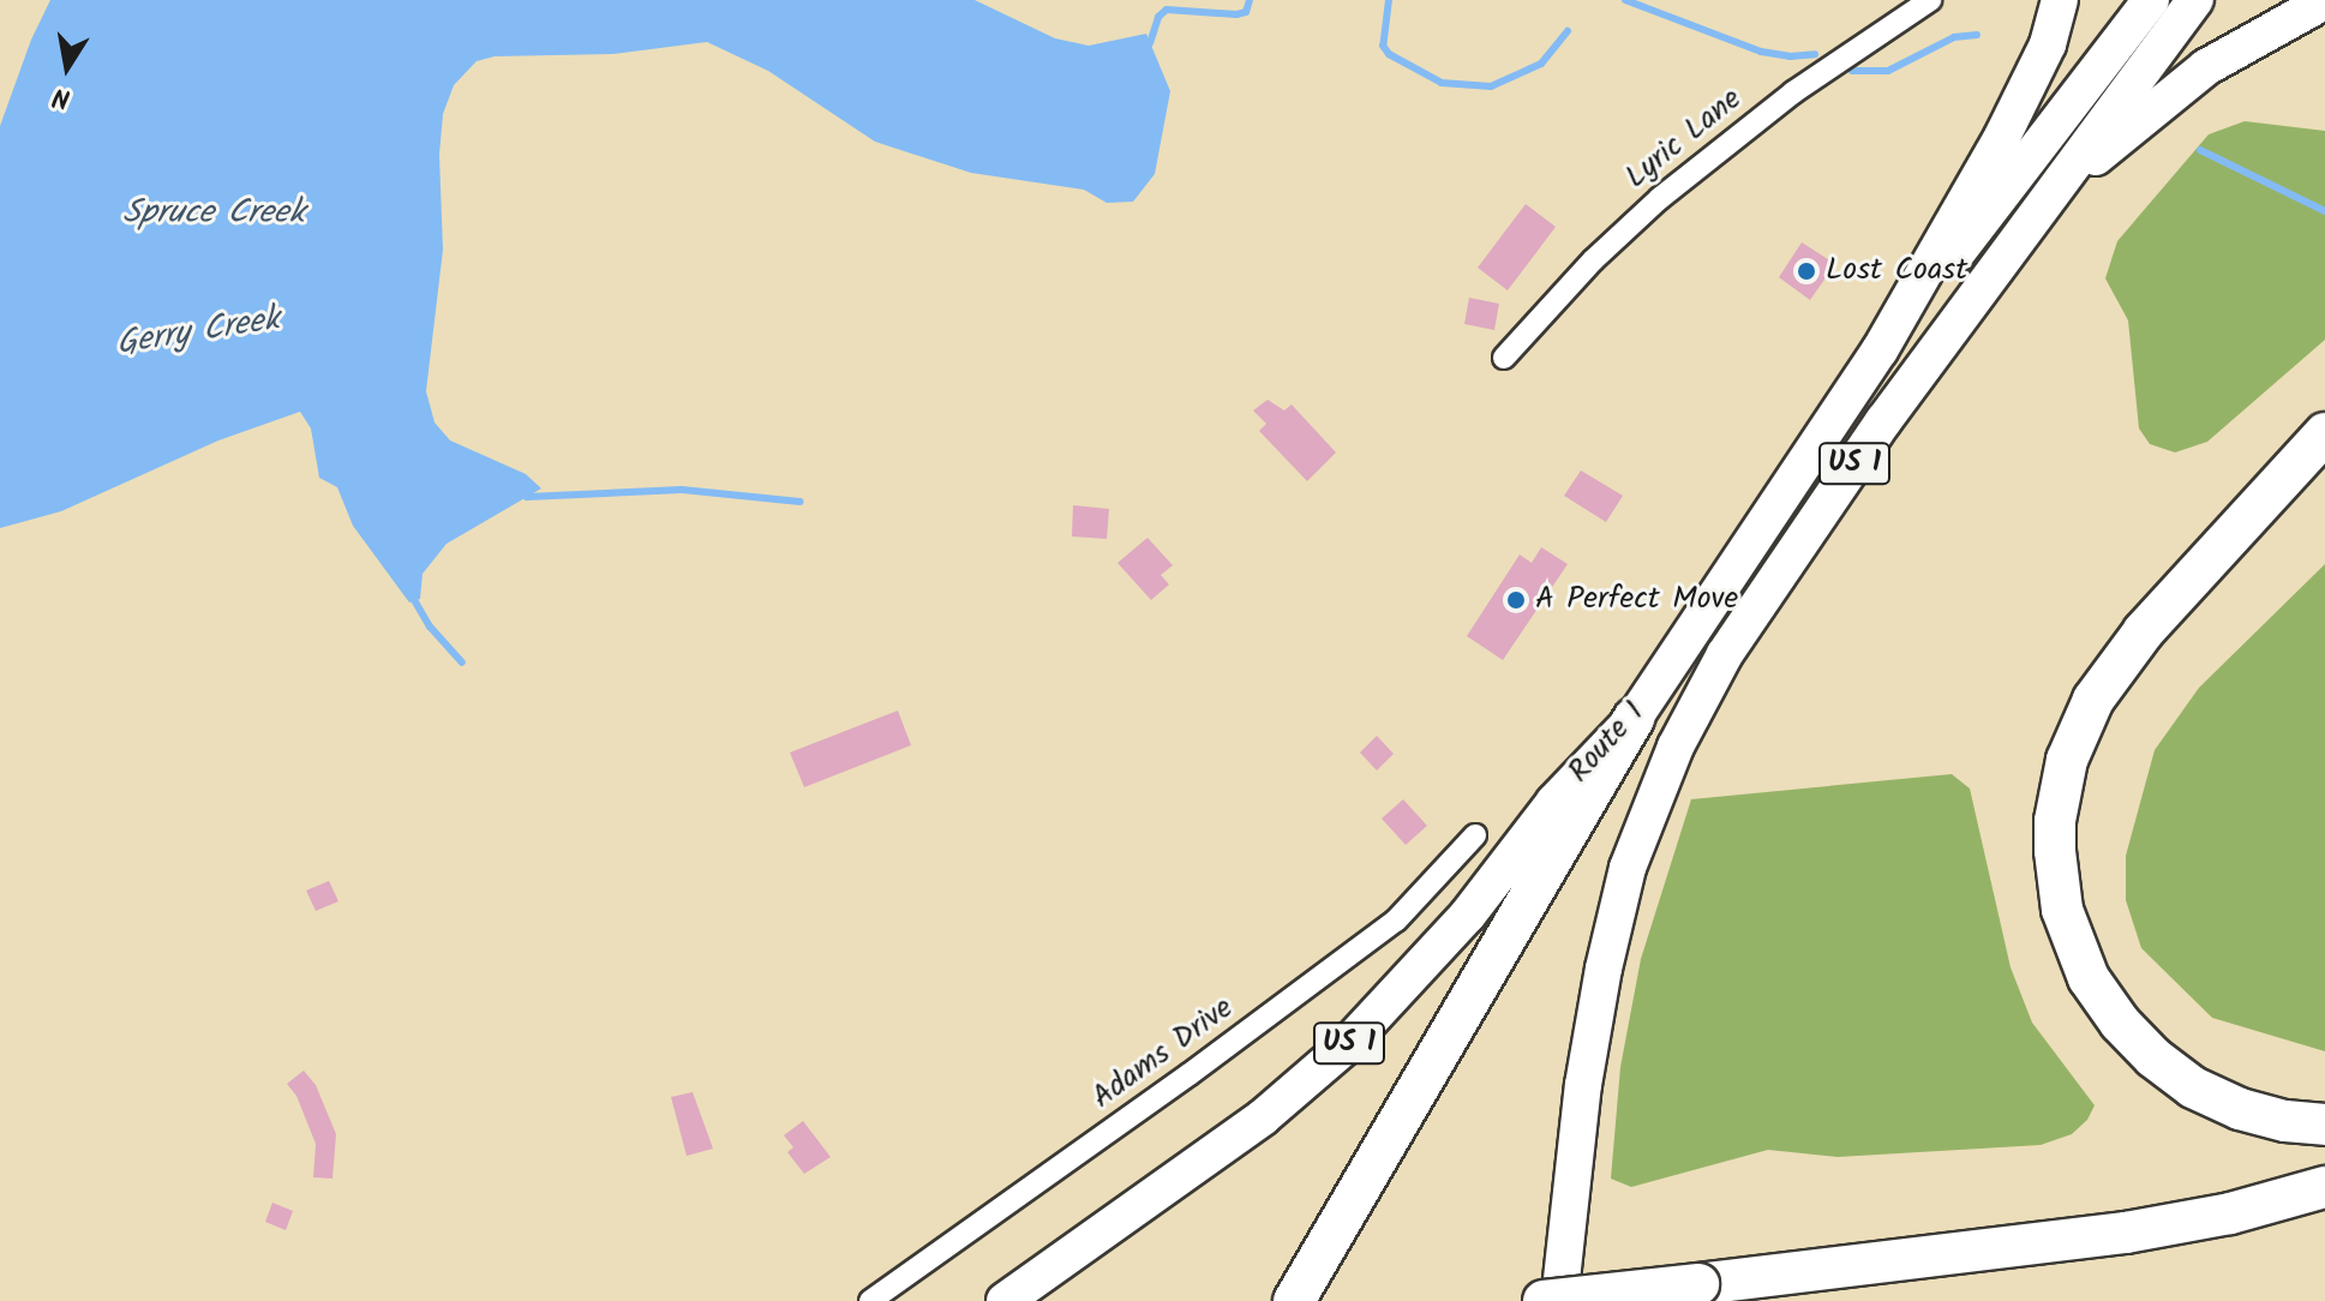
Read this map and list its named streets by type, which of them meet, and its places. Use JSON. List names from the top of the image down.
{
  "streets": {
    "main road": ["US 1", "Route 1"],
    "street": ["Lyric Lane", "Adams Drive"]
  },
  "crossings": [
    ["US 1", "Route 1"]
  ],
  "water": ["Spruce Creek", "Gerry Creek"],
  "places": ["Lost Coast", "A Perfect Move"],
  "north": "bottom"
}
